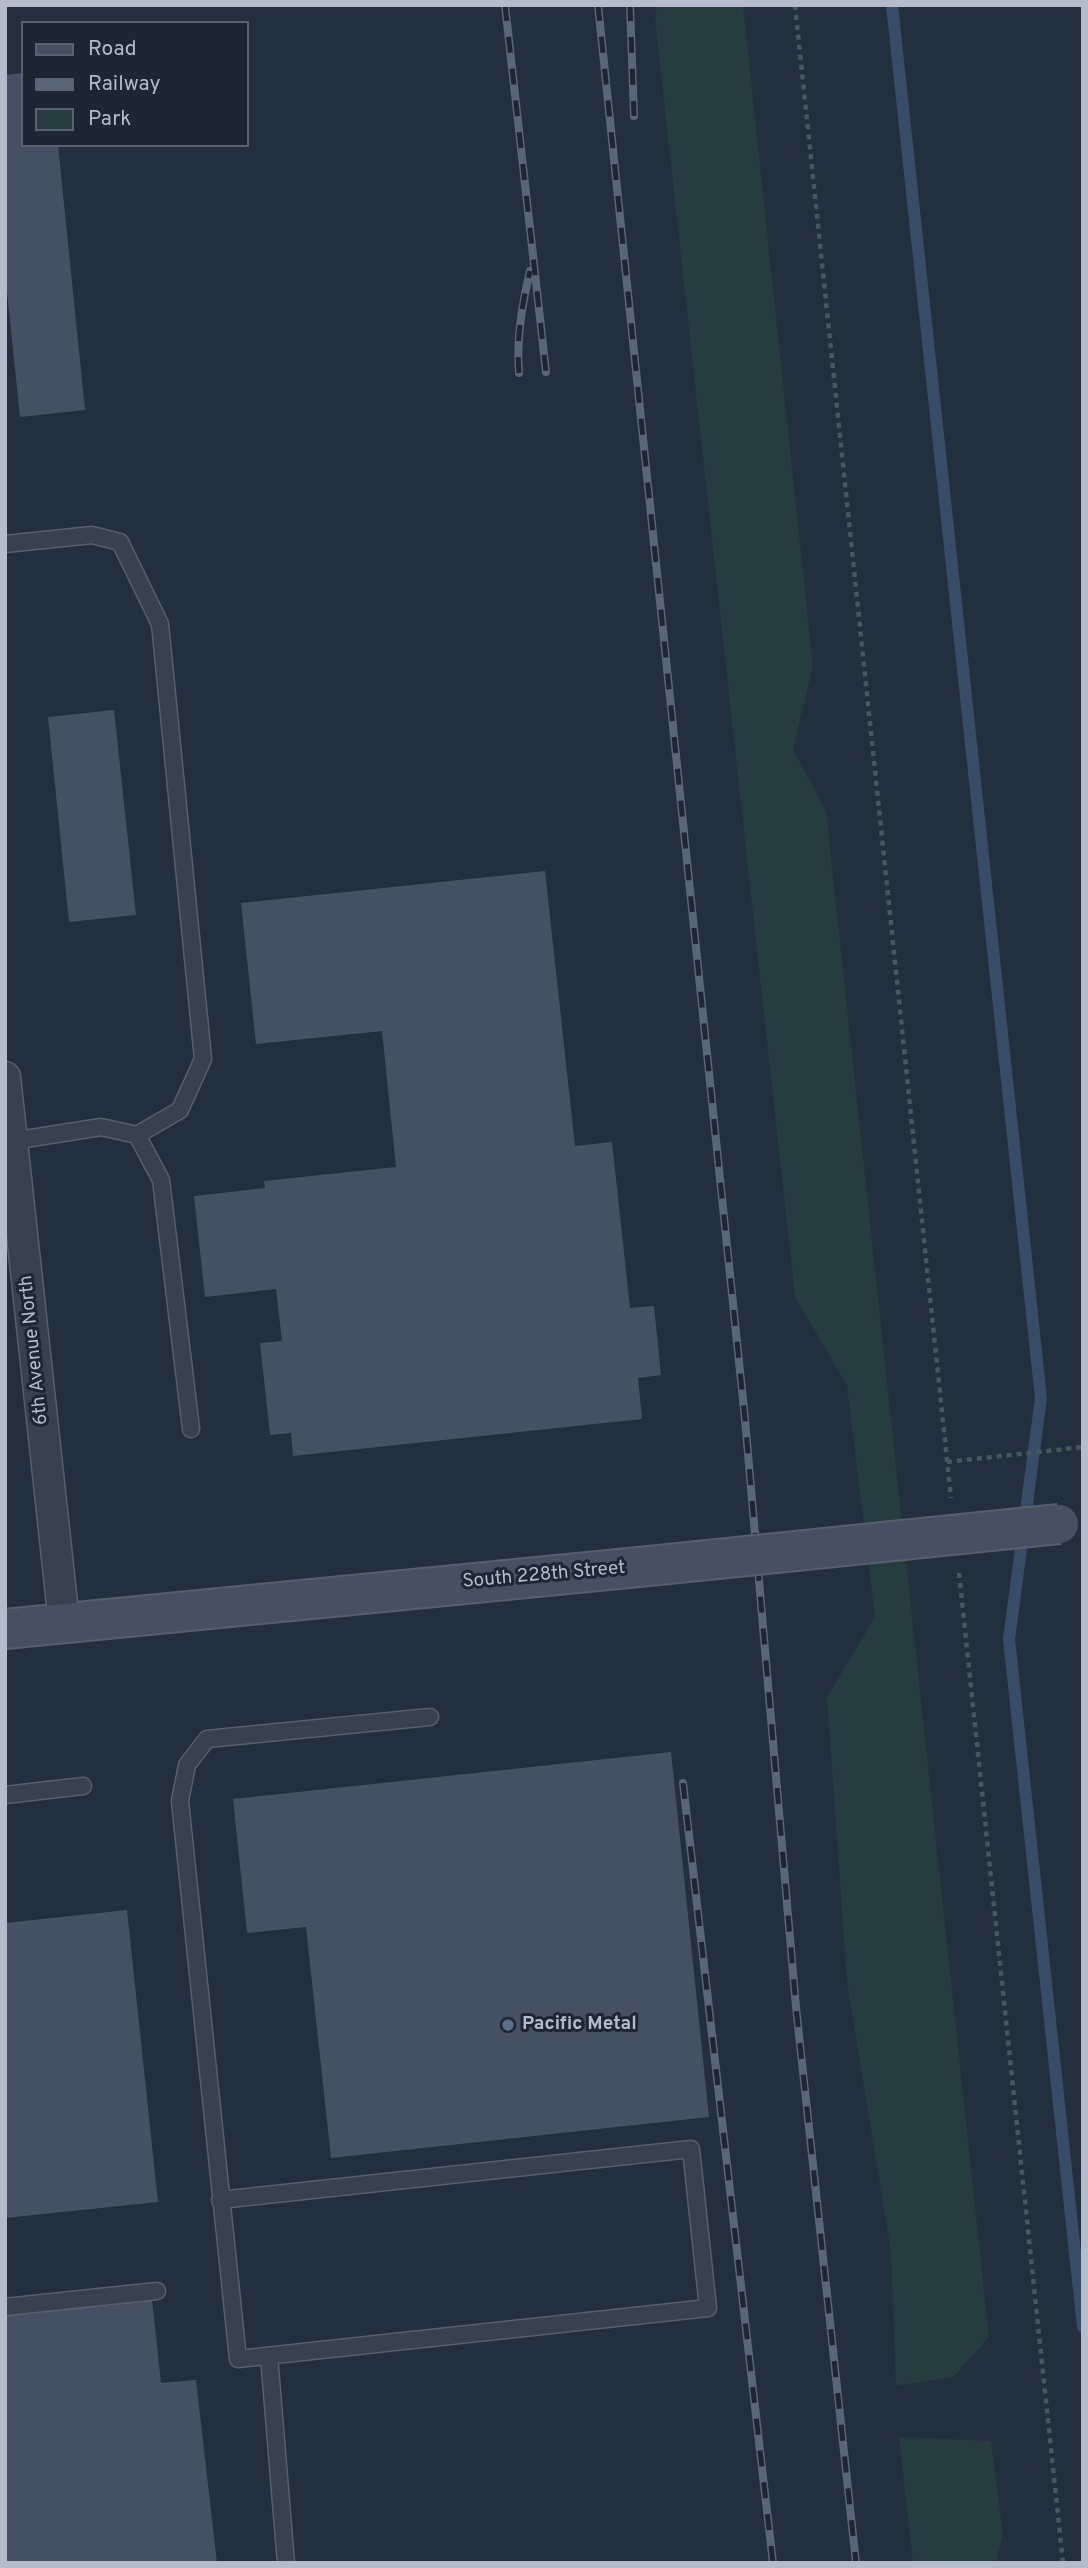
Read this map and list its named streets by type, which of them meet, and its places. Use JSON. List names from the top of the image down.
{
  "streets": {
    "main road": ["South 228th Street"],
    "street": ["6th Avenue North"]
  },
  "crossings": [
    ["6th Avenue North", "South 228th Street"]
  ],
  "places": ["Pacific Metal"],
  "legend": ["Road", "Railway", "Park"]
}
